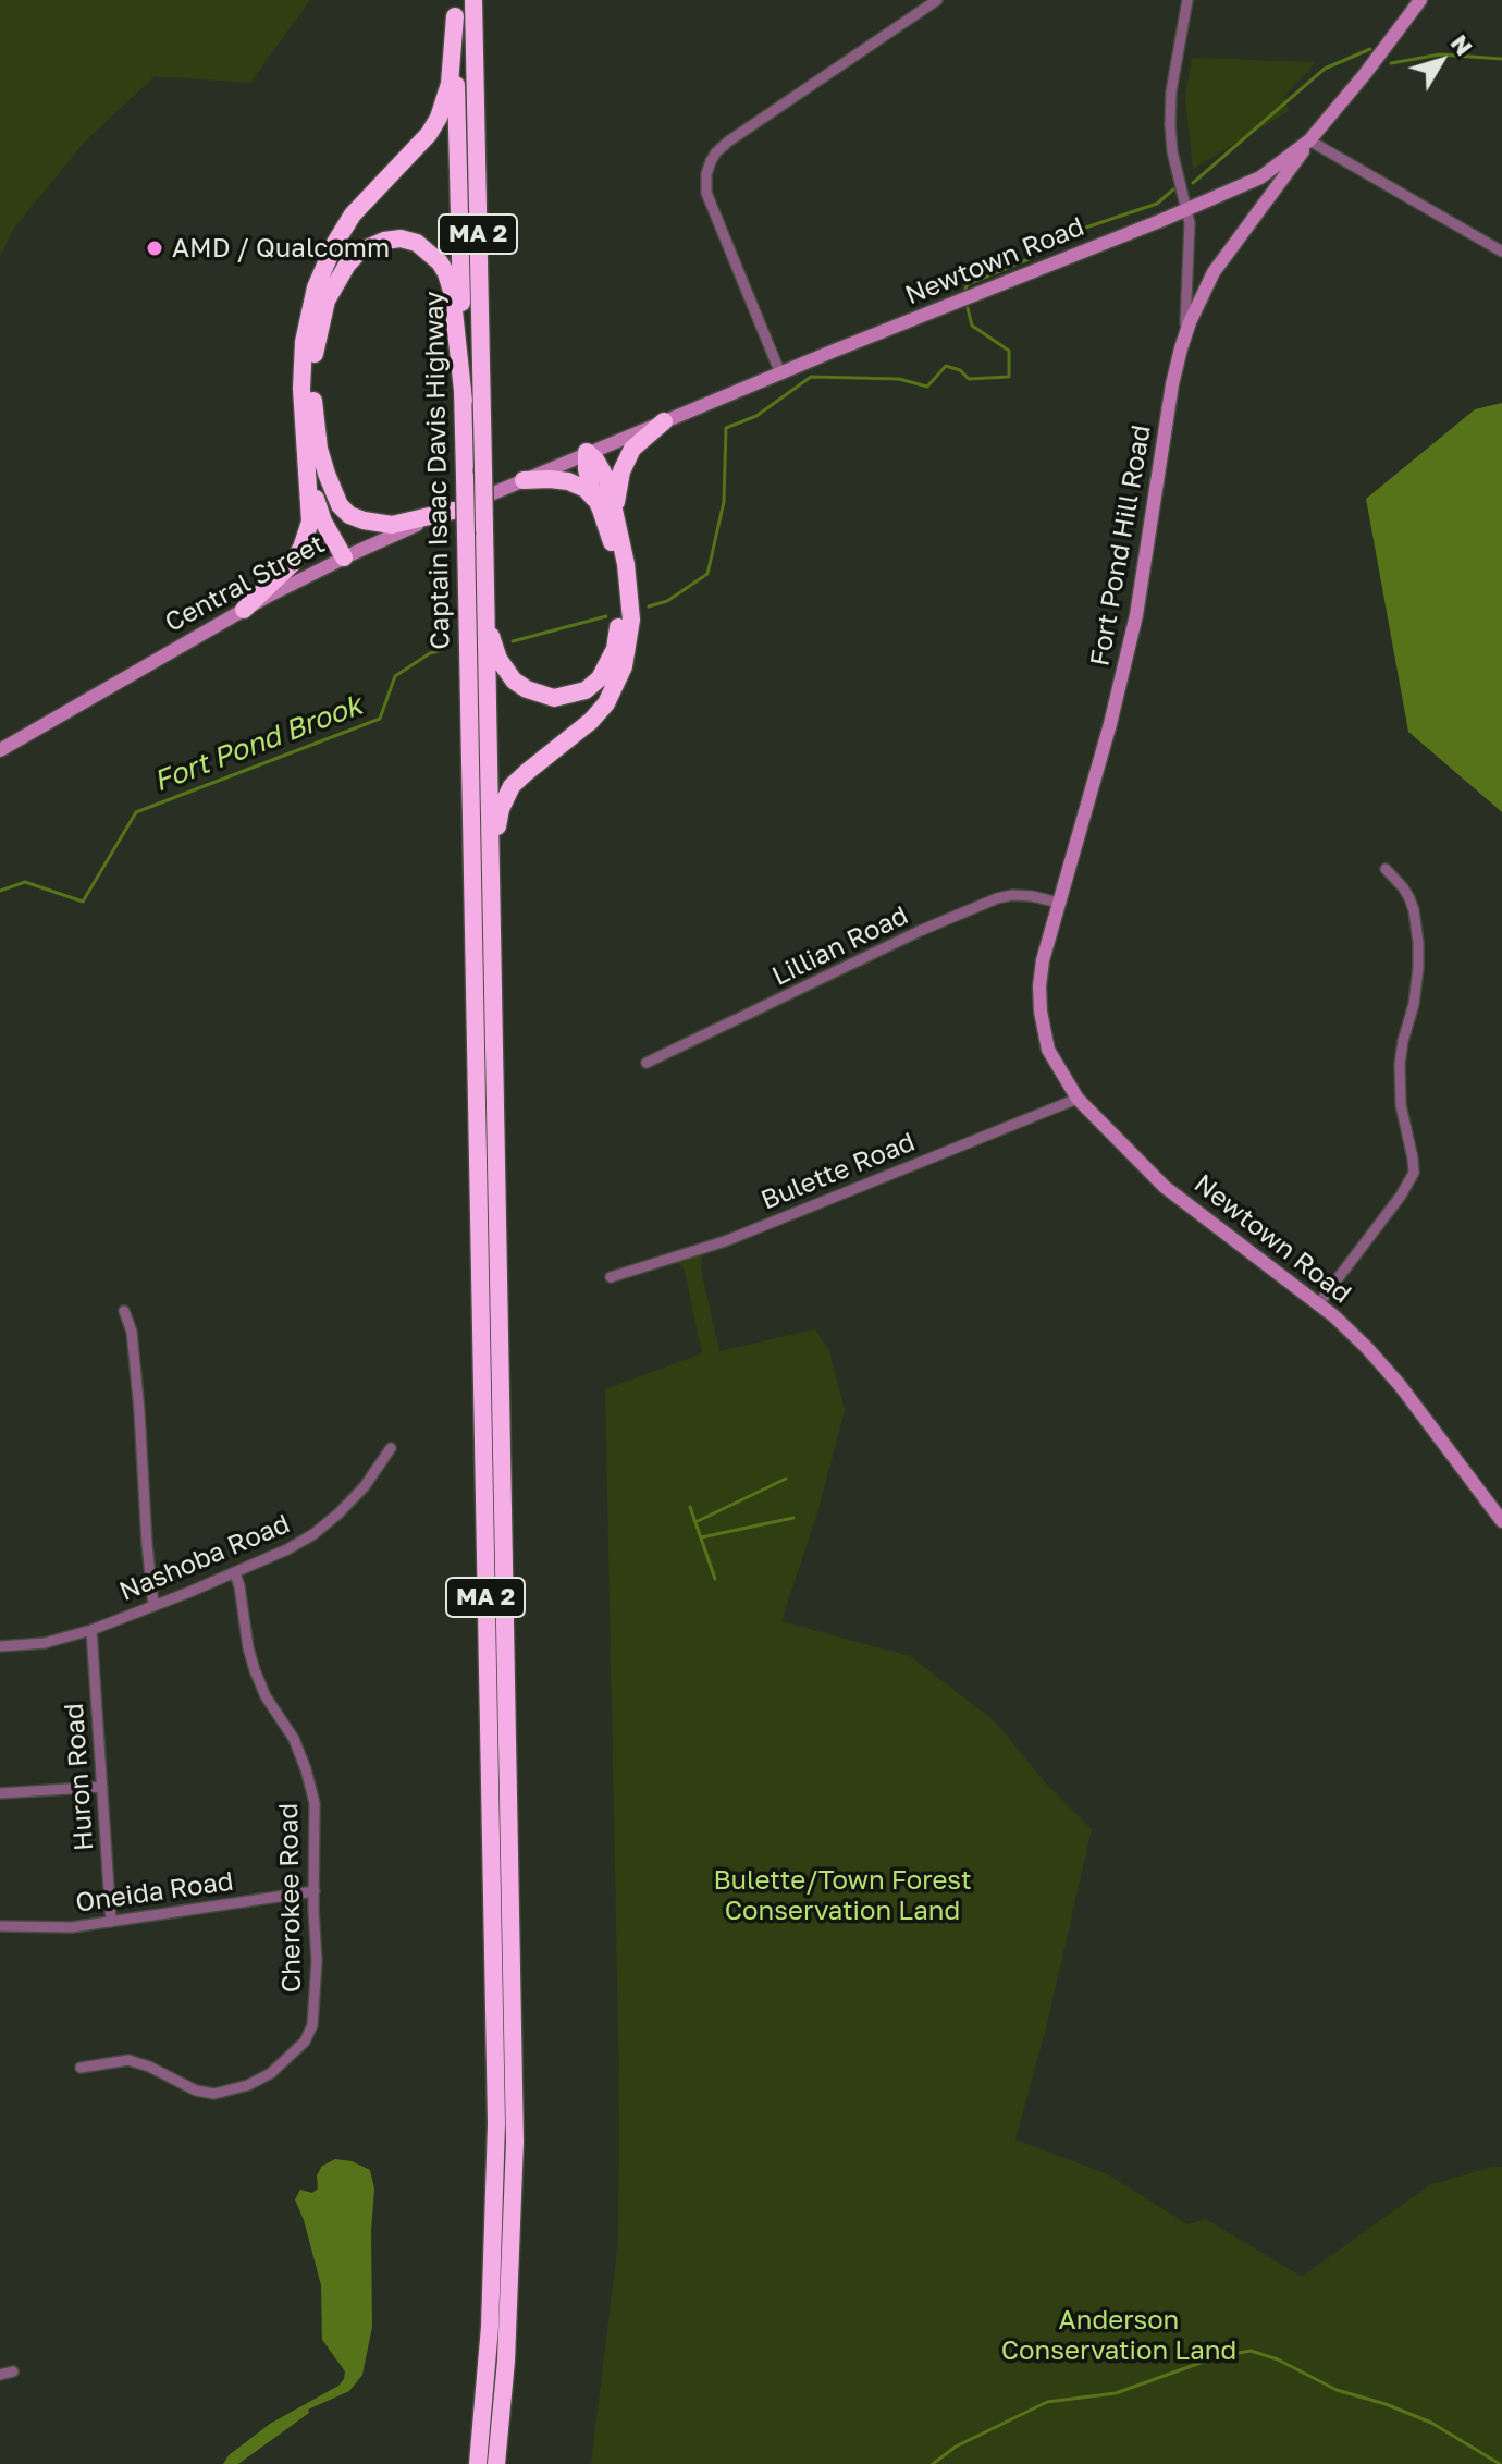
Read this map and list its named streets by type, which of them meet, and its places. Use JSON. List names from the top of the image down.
{
  "streets": {
    "highway": ["MA 2", "Captain Isaac Davis Highway"],
    "street": [
      "Newtown Road",
      "Fort Pond Hill Road",
      "Central Street",
      "Lillian Road",
      "Bulette Road",
      "Nashoba Road",
      "Huron Road",
      "Oneida Road",
      "Cherokee Road"
    ]
  },
  "crossings": [
    ["MA 2", "Captain Isaac Davis Highway"],
    ["Newtown Road", "Fort Pond Hill Road"],
    ["Newtown Road", "Central Street"],
    ["Newtown Road", "Bulette Road"],
    ["Fort Pond Hill Road", "Lillian Road"],
    ["Nashoba Road", "Huron Road"],
    ["Nashoba Road", "Cherokee Road"],
    ["Huron Road", "Oneida Road"],
    ["Oneida Road", "Cherokee Road"]
  ],
  "water": ["Fort Pond Brook"],
  "parks": ["Bulette/Town Forest Conservation Land", "Anderson Conservation Land"],
  "places": ["AMD / Qualcomm"],
  "north": "top right"
}
